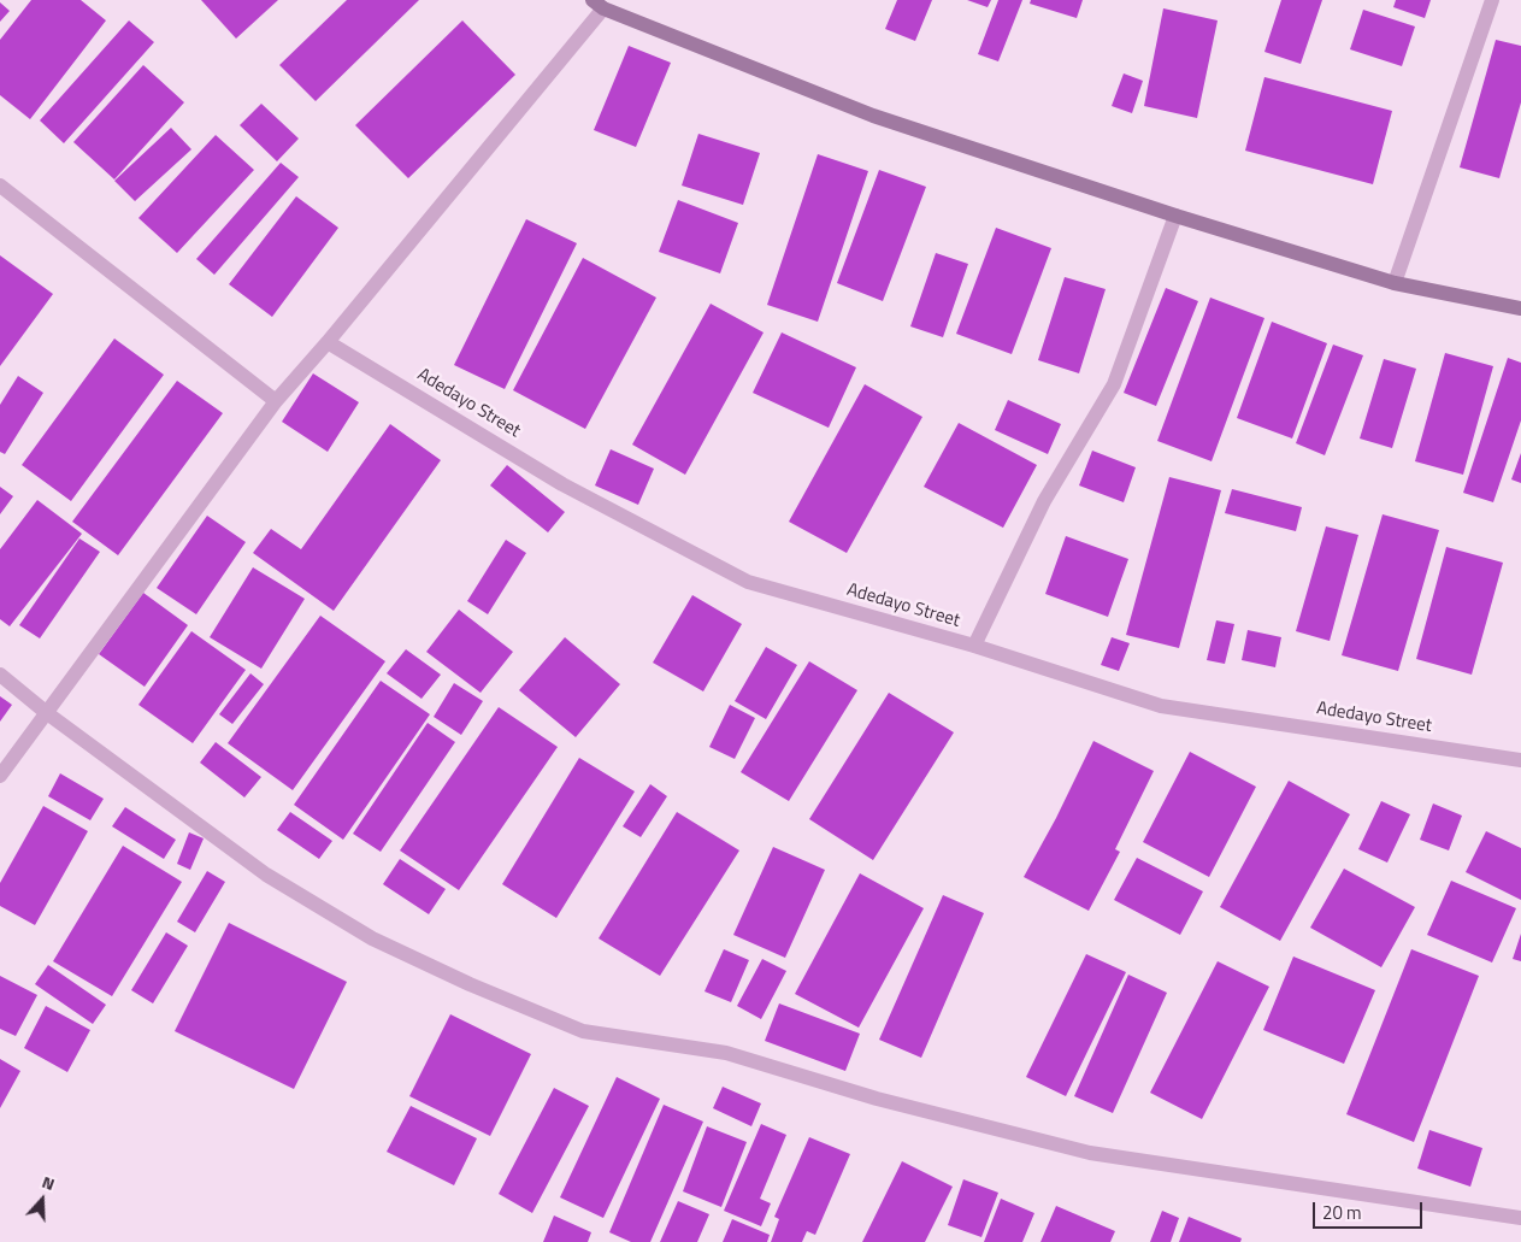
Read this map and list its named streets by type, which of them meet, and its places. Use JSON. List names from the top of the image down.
{
  "streets": {
    "street": ["Adedayo Street"]
  },
  "scale_bar": "20 m",
  "north": "top"
}
